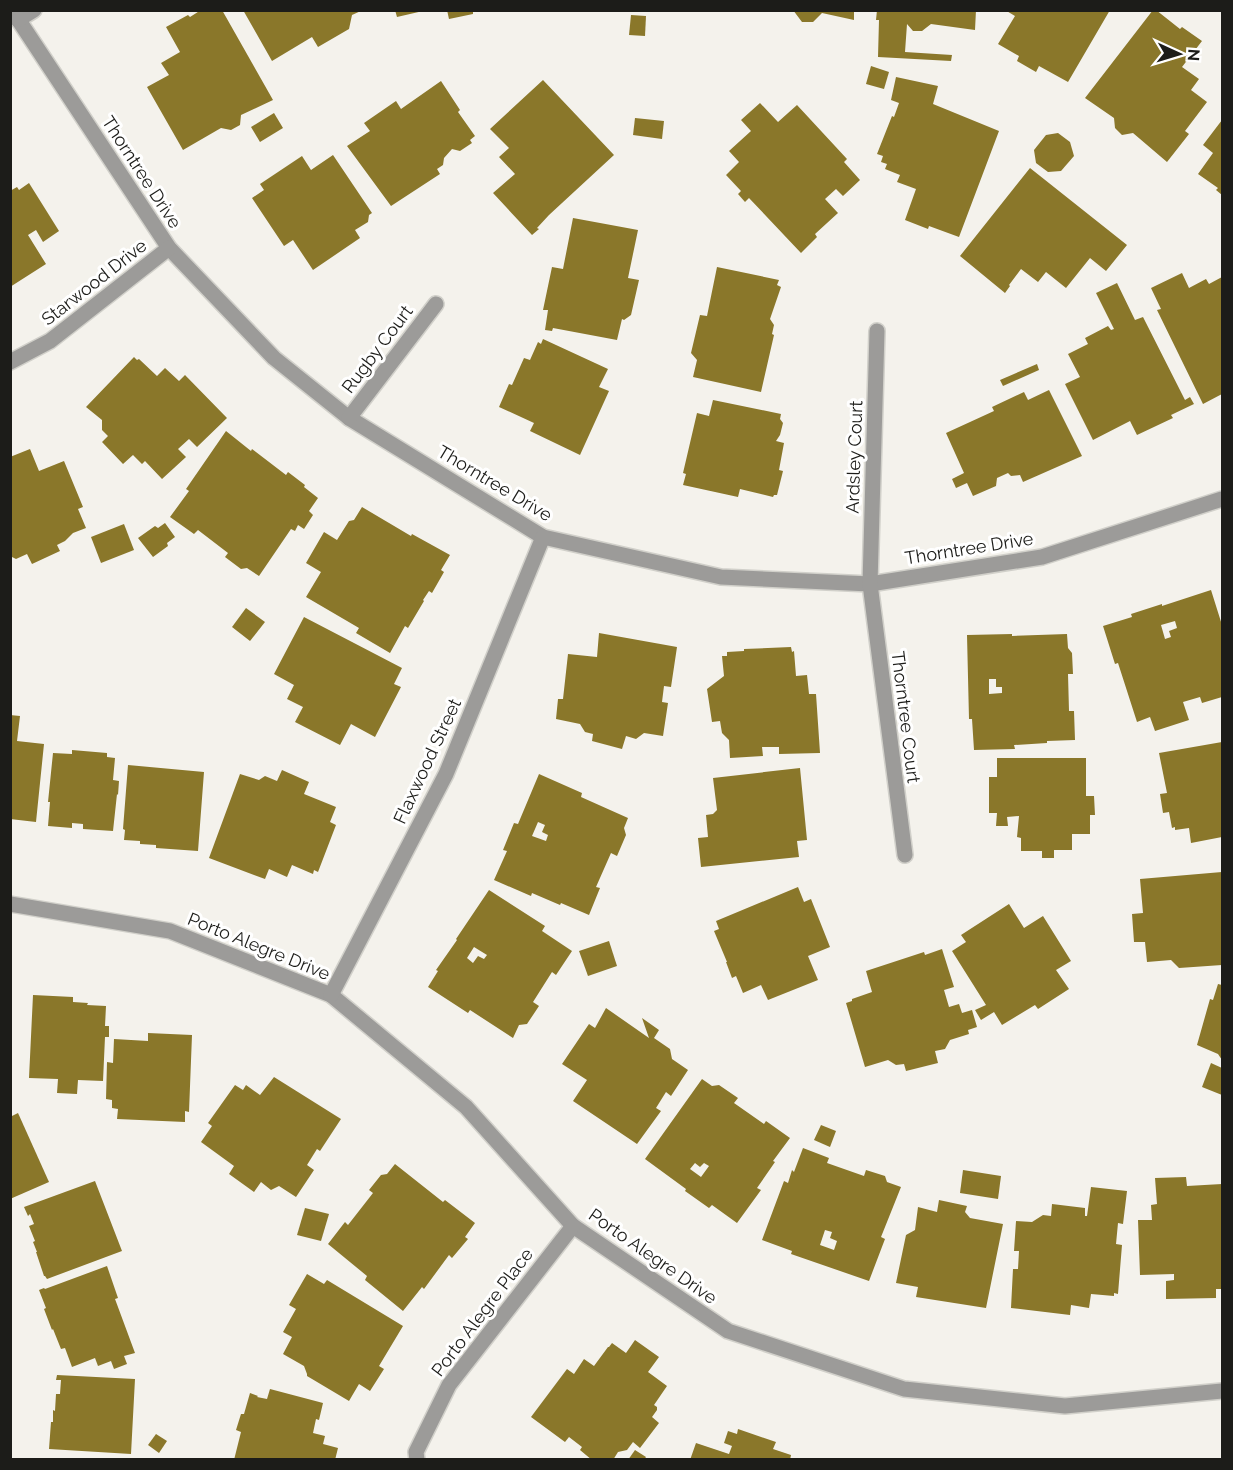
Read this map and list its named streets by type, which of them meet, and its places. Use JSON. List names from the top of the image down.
{
  "streets": {
    "street": [
      "Thorntree Drive",
      "Starwood Drive",
      "Rugby Court",
      "Ardsley Court",
      "Thorntree Court",
      "Flaxwood Street",
      "Porto Alegre Drive",
      "Porto Alegre Place"
    ]
  },
  "crossings": [
    ["Thorntree Drive", "Starwood Drive"],
    ["Thorntree Drive", "Rugby Court"],
    ["Thorntree Drive", "Ardsley Court"],
    ["Thorntree Drive", "Thorntree Court"],
    ["Thorntree Drive", "Flaxwood Street"],
    ["Ardsley Court", "Thorntree Court"],
    ["Flaxwood Street", "Porto Alegre Drive"],
    ["Porto Alegre Drive", "Porto Alegre Place"]
  ],
  "north": "right"
}
